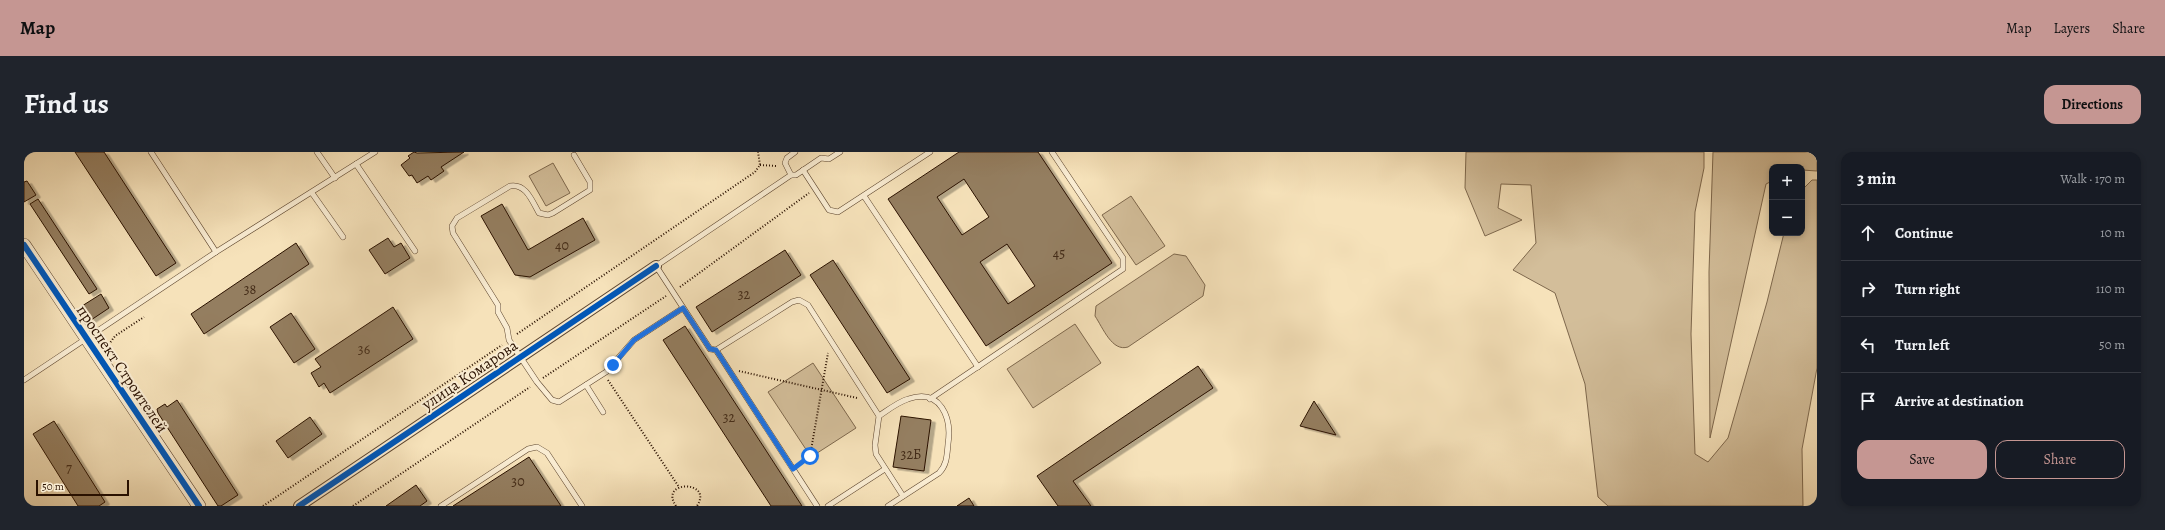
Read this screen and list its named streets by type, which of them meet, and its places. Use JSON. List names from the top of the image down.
{
  "streets": {
    "street": ["проспект Строителей", "улица Комарова"]
  },
  "house_numbers": [
    "40",
    "45",
    "38",
    "32",
    "36",
    "32",
    "32Б",
    "7",
    "30"
  ],
  "scale_bar": "50 m",
  "page": {
    "header": "Map",
    "nav": ["Map", "Layers", "Share"],
    "title": "Find us",
    "buttons": [
      "Directions",
      ["Save", "Share"]
    ],
    "heading": ["3 min", "Walk · 170 m"],
    "map_buttons": ["+", "−"],
    "list": [
      ["Continue", "10 m"],
      ["Turn right", "110 m"],
      ["Turn left", "50 m"],
      "Arrive at destination"
    ],
    "scale": "50 m"
  }
}
